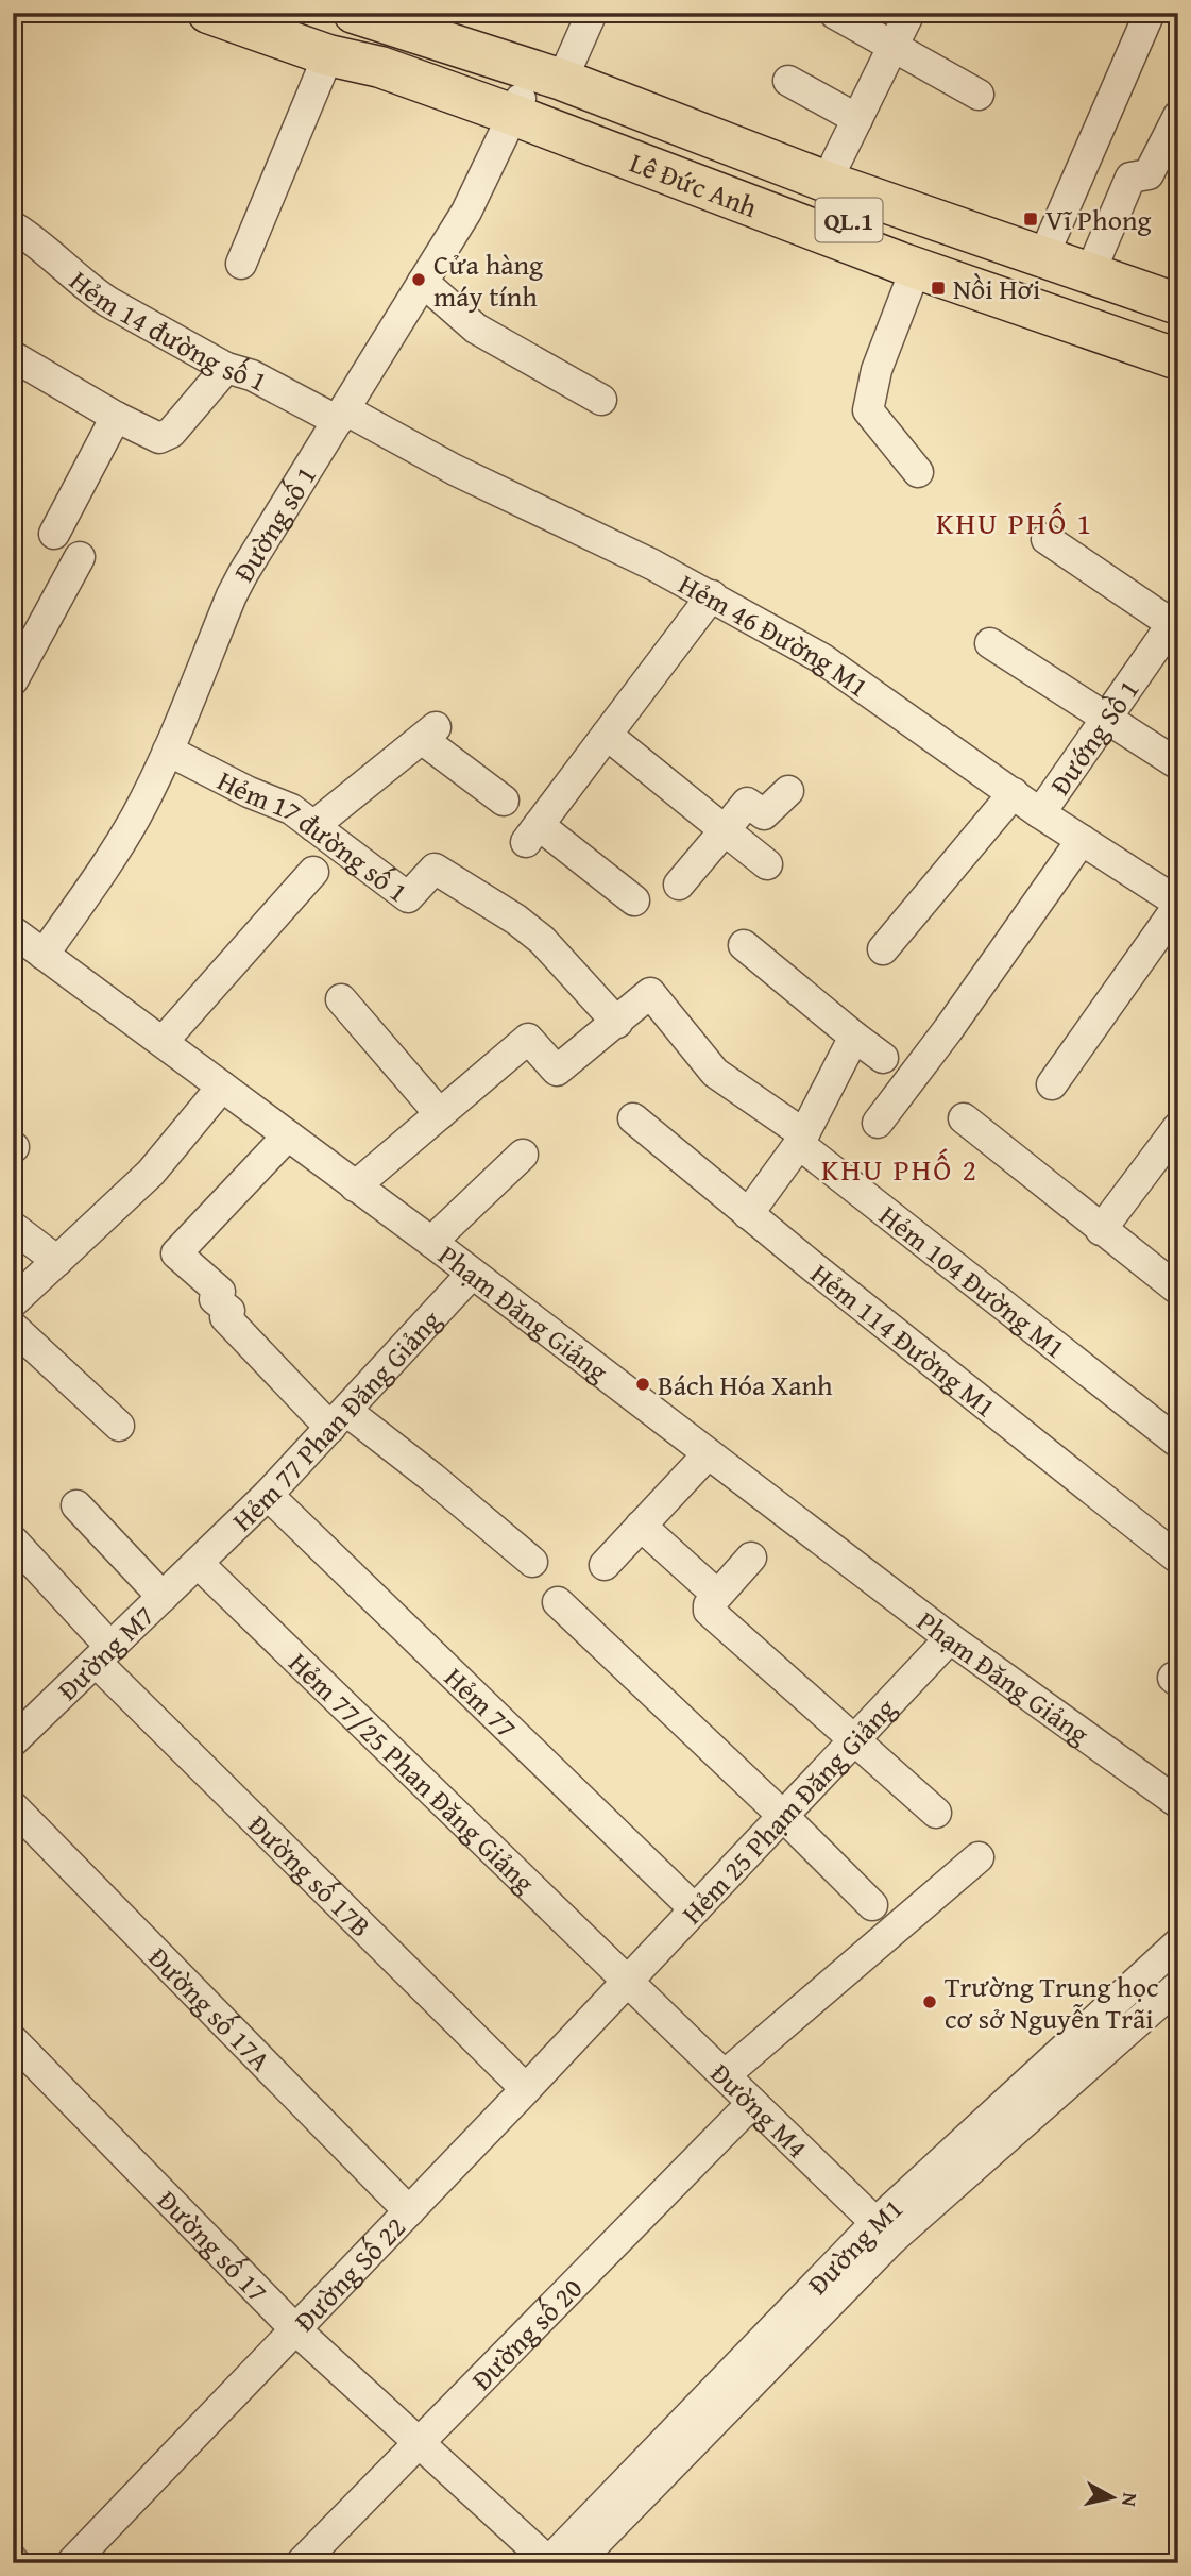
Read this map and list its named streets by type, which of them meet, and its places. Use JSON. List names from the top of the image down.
{
  "streets": {
    "highway": ["Lê Đức Anh", "QL.1"],
    "street": [
      "Hẻm 14 đường số 1",
      "Đường số 1",
      "Hẻm 46 Đường M1",
      "Đướng Sồ 1",
      "Hẻm 17 đường số 1",
      "Hẻm 104 Đường M1",
      "Phạm Đăng Giảng",
      "Hẻm 114 Đường M1",
      "Hẻm 77 Phan Đăng Giảng",
      "Đường M7",
      "Hẻm 77",
      "Hẻm 77/25 Phan Đăng Giảng",
      "Hẻm 25 Phạm Đăng Giảng",
      "Đường số 17B",
      "Đường số 17A",
      "Đường M4",
      "Đường số 17",
      "Đường M1",
      "Đường Số 22",
      "Đường số 20"
    ]
  },
  "crossings": [
    ["Lê Đức Anh", "QL.1"],
    ["Lê Đức Anh", "Đường số 1"],
    ["Hẻm 14 đường số 1", "Đường số 1"],
    ["Hẻm 14 đường số 1", "Hẻm 46 Đường M1"],
    ["Đường số 1", "Hẻm 46 Đường M1"],
    ["Đường số 1", "Hẻm 17 đường số 1"],
    ["Đường số 1", "Phạm Đăng Giảng"],
    ["Hẻm 46 Đường M1", "Đướng Sồ 1"],
    ["Hẻm 17 đường số 1", "Hẻm 104 Đường M1"],
    ["Phạm Đăng Giảng", "Hẻm 77 Phan Đăng Giảng"],
    ["Phạm Đăng Giảng", "Hẻm 25 Phạm Đăng Giảng"],
    ["Hẻm 77 Phan Đăng Giảng", "Đường M7"],
    ["Hẻm 77 Phan Đăng Giảng", "Hẻm 77"],
    ["Hẻm 77 Phan Đăng Giảng", "Hẻm 77/25 Phan Đăng Giảng"],
    ["Đường M7", "Hẻm 77/25 Phan Đăng Giảng"],
    ["Đường M7", "Đường số 17B"],
    ["Hẻm 77", "Hẻm 25 Phạm Đăng Giảng"],
    ["Hẻm 77/25 Phan Đăng Giảng", "Hẻm 25 Phạm Đăng Giảng"],
    ["Hẻm 77/25 Phan Đăng Giảng", "Đường M4"],
    ["Hẻm 77/25 Phan Đăng Giảng", "Đường Số 22"],
    ["Hẻm 25 Phạm Đăng Giảng", "Đường M4"],
    ["Hẻm 25 Phạm Đăng Giảng", "Đường Số 22"],
    ["Đường số 17B", "Đường Số 22"],
    ["Đường số 17A", "Đường Số 22"],
    ["Đường M4", "Đường M1"],
    ["Đường M4", "Đường Số 22"],
    ["Đường M4", "Đường số 20"],
    ["Đường số 17", "Đường M1"],
    ["Đường số 17", "Đường Số 22"],
    ["Đường số 17", "Đường số 20"]
  ],
  "districts": ["KHU PHỐ 1", "KHU PHỐ 2"],
  "places": {
    "transit": ["Vĩ Phong", "Nồi Hơi"],
    "other": ["Cửa hàng máy tính", "Bách Hóa Xanh", "Trường Trung học cơ sở Nguyễn Trãi"]
  },
  "north": "right"
}
